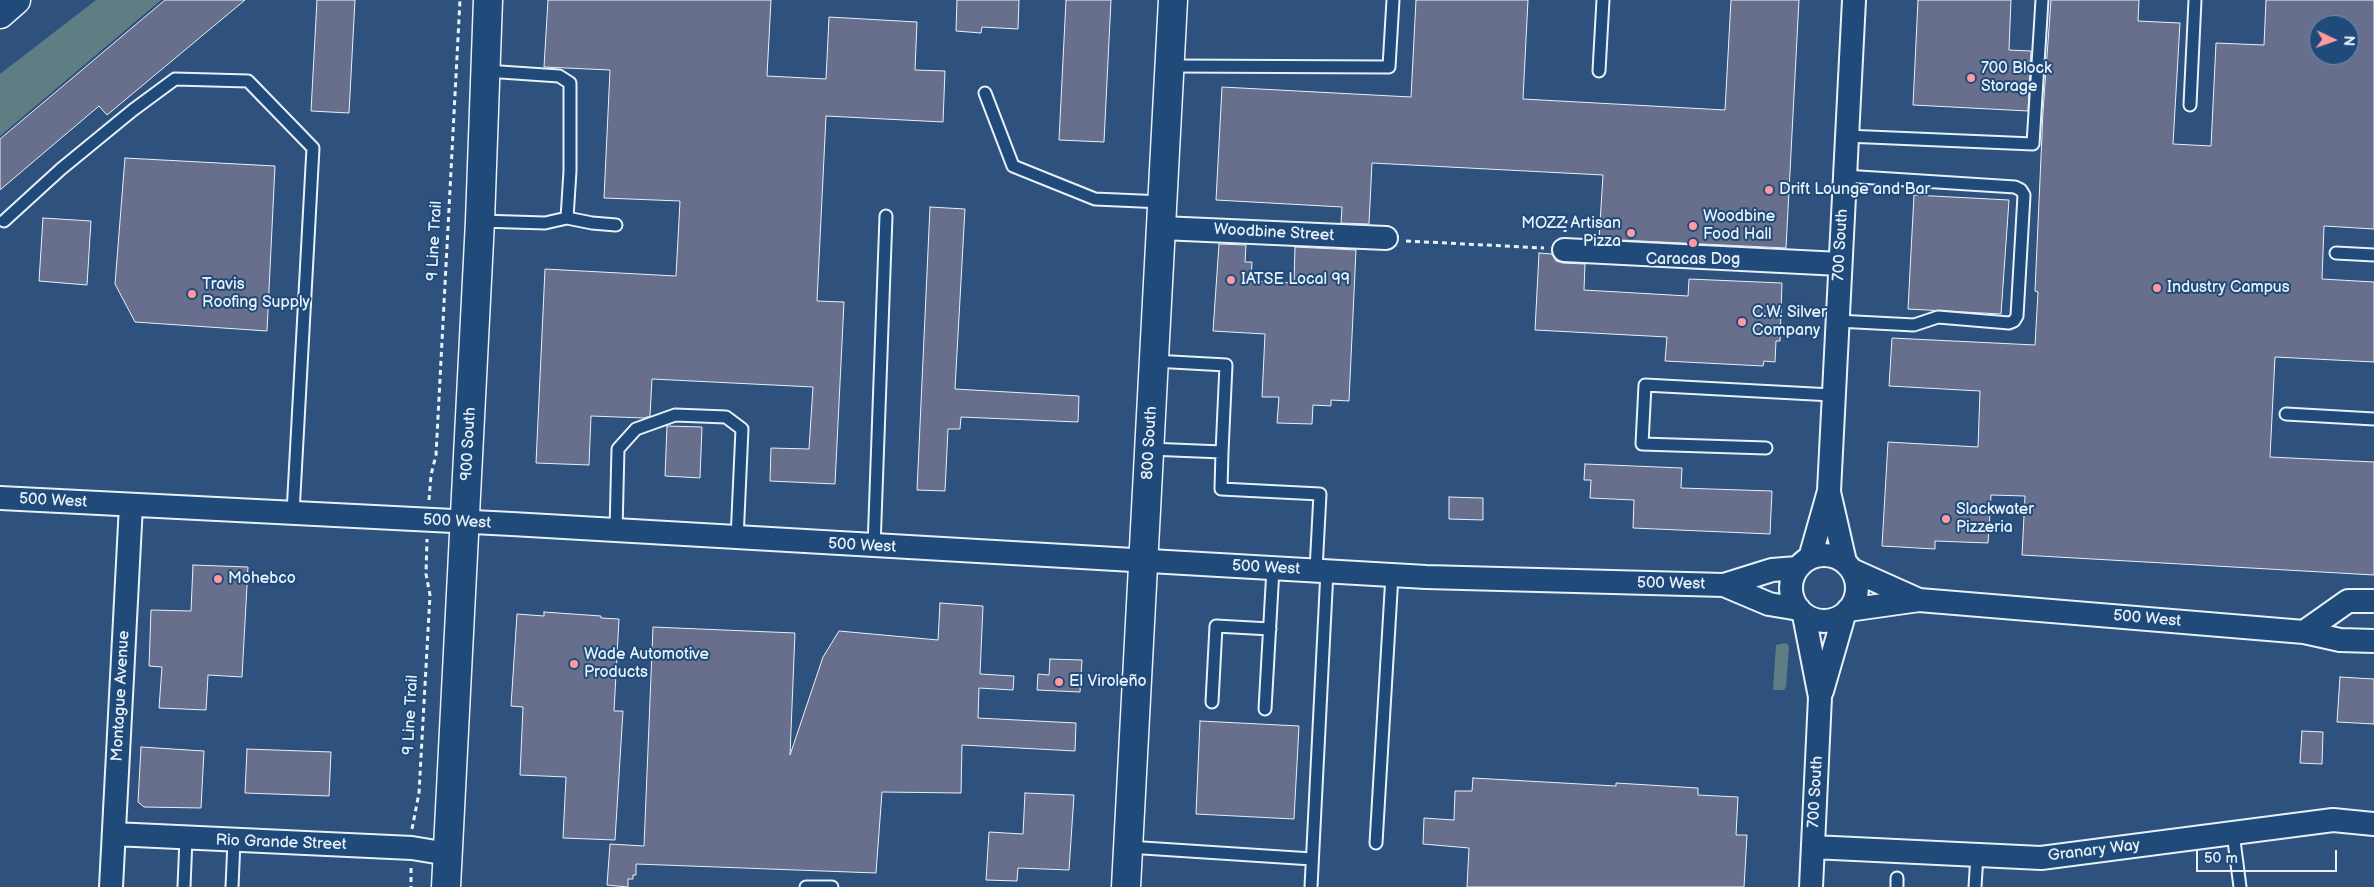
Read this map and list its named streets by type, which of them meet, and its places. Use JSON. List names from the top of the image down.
{
  "streets": {
    "main road": ["800 South", "900 South"],
    "street": [
      "Woodbine Street",
      "700 South",
      "500 West",
      "Montague Avenue",
      "Rio Grande Street",
      "Granary Way"
    ],
    "path": ["9 Line Trail"]
  },
  "crossings": [
    ["Woodbine Street", "800 South"],
    ["700 South", "500 West"],
    ["700 South", "Granary Way"],
    ["800 South", "500 West"],
    ["900 South", "500 West"],
    ["900 South", "Rio Grande Street"],
    ["500 West", "Montague Avenue"],
    ["Montague Avenue", "Rio Grande Street"]
  ],
  "places": [
    "700 Block Storage",
    "Drift Lounge and Bar",
    "Woodbine Food Hall",
    "MOZZ Artisan Pizza",
    "Caracas Dog",
    "IATSE Local 99",
    "Industry Campus",
    "Travis Roofing Supply",
    "C.W. Silver Company",
    "Slackwater Pizzeria",
    "Mohebco",
    "Wade Automotive Products",
    "El Viroleño"
  ],
  "scale_bar": "50 m",
  "north": "right"
}
